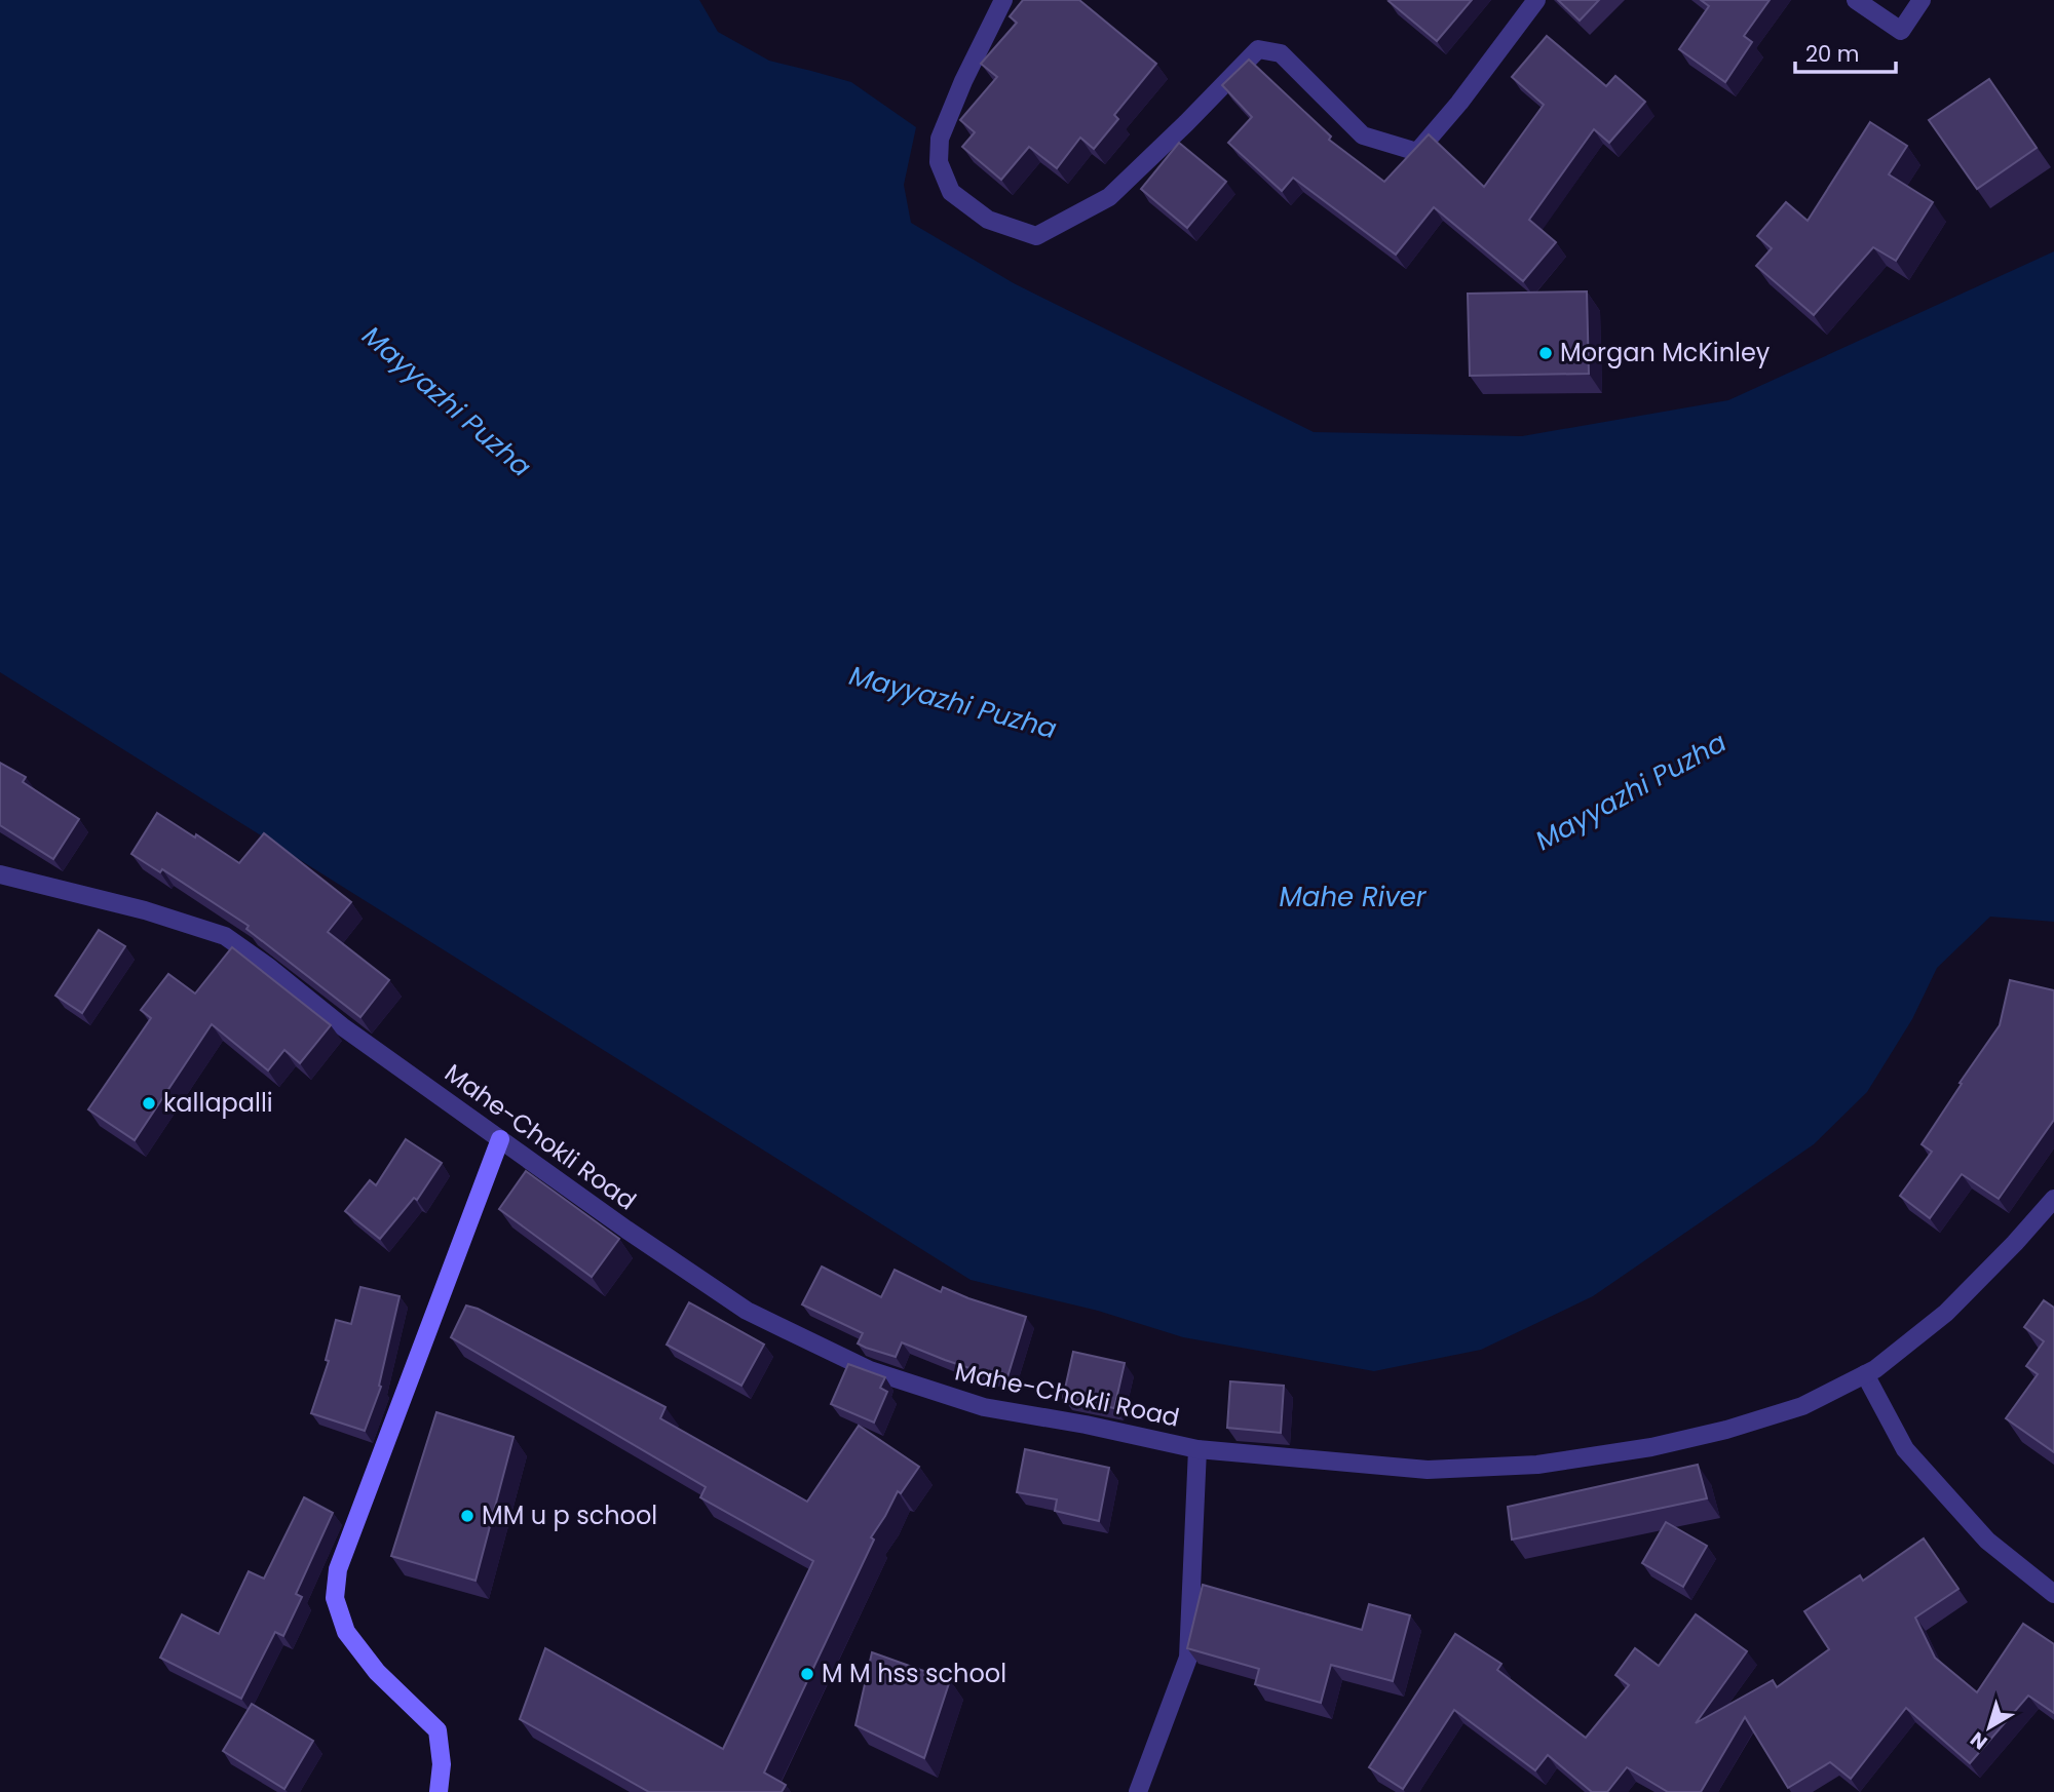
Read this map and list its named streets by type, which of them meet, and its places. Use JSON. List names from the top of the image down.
{
  "streets": {
    "street": ["Mahe-Chokli Road"]
  },
  "water": ["Mayyazhi Puzha", "Mahe River"],
  "places": [
    "Morgan McKinley",
    "kallapalli",
    "MM u p school",
    "M M hss school"
  ],
  "scale_bar": "20 m",
  "north": "bottom left"
}
